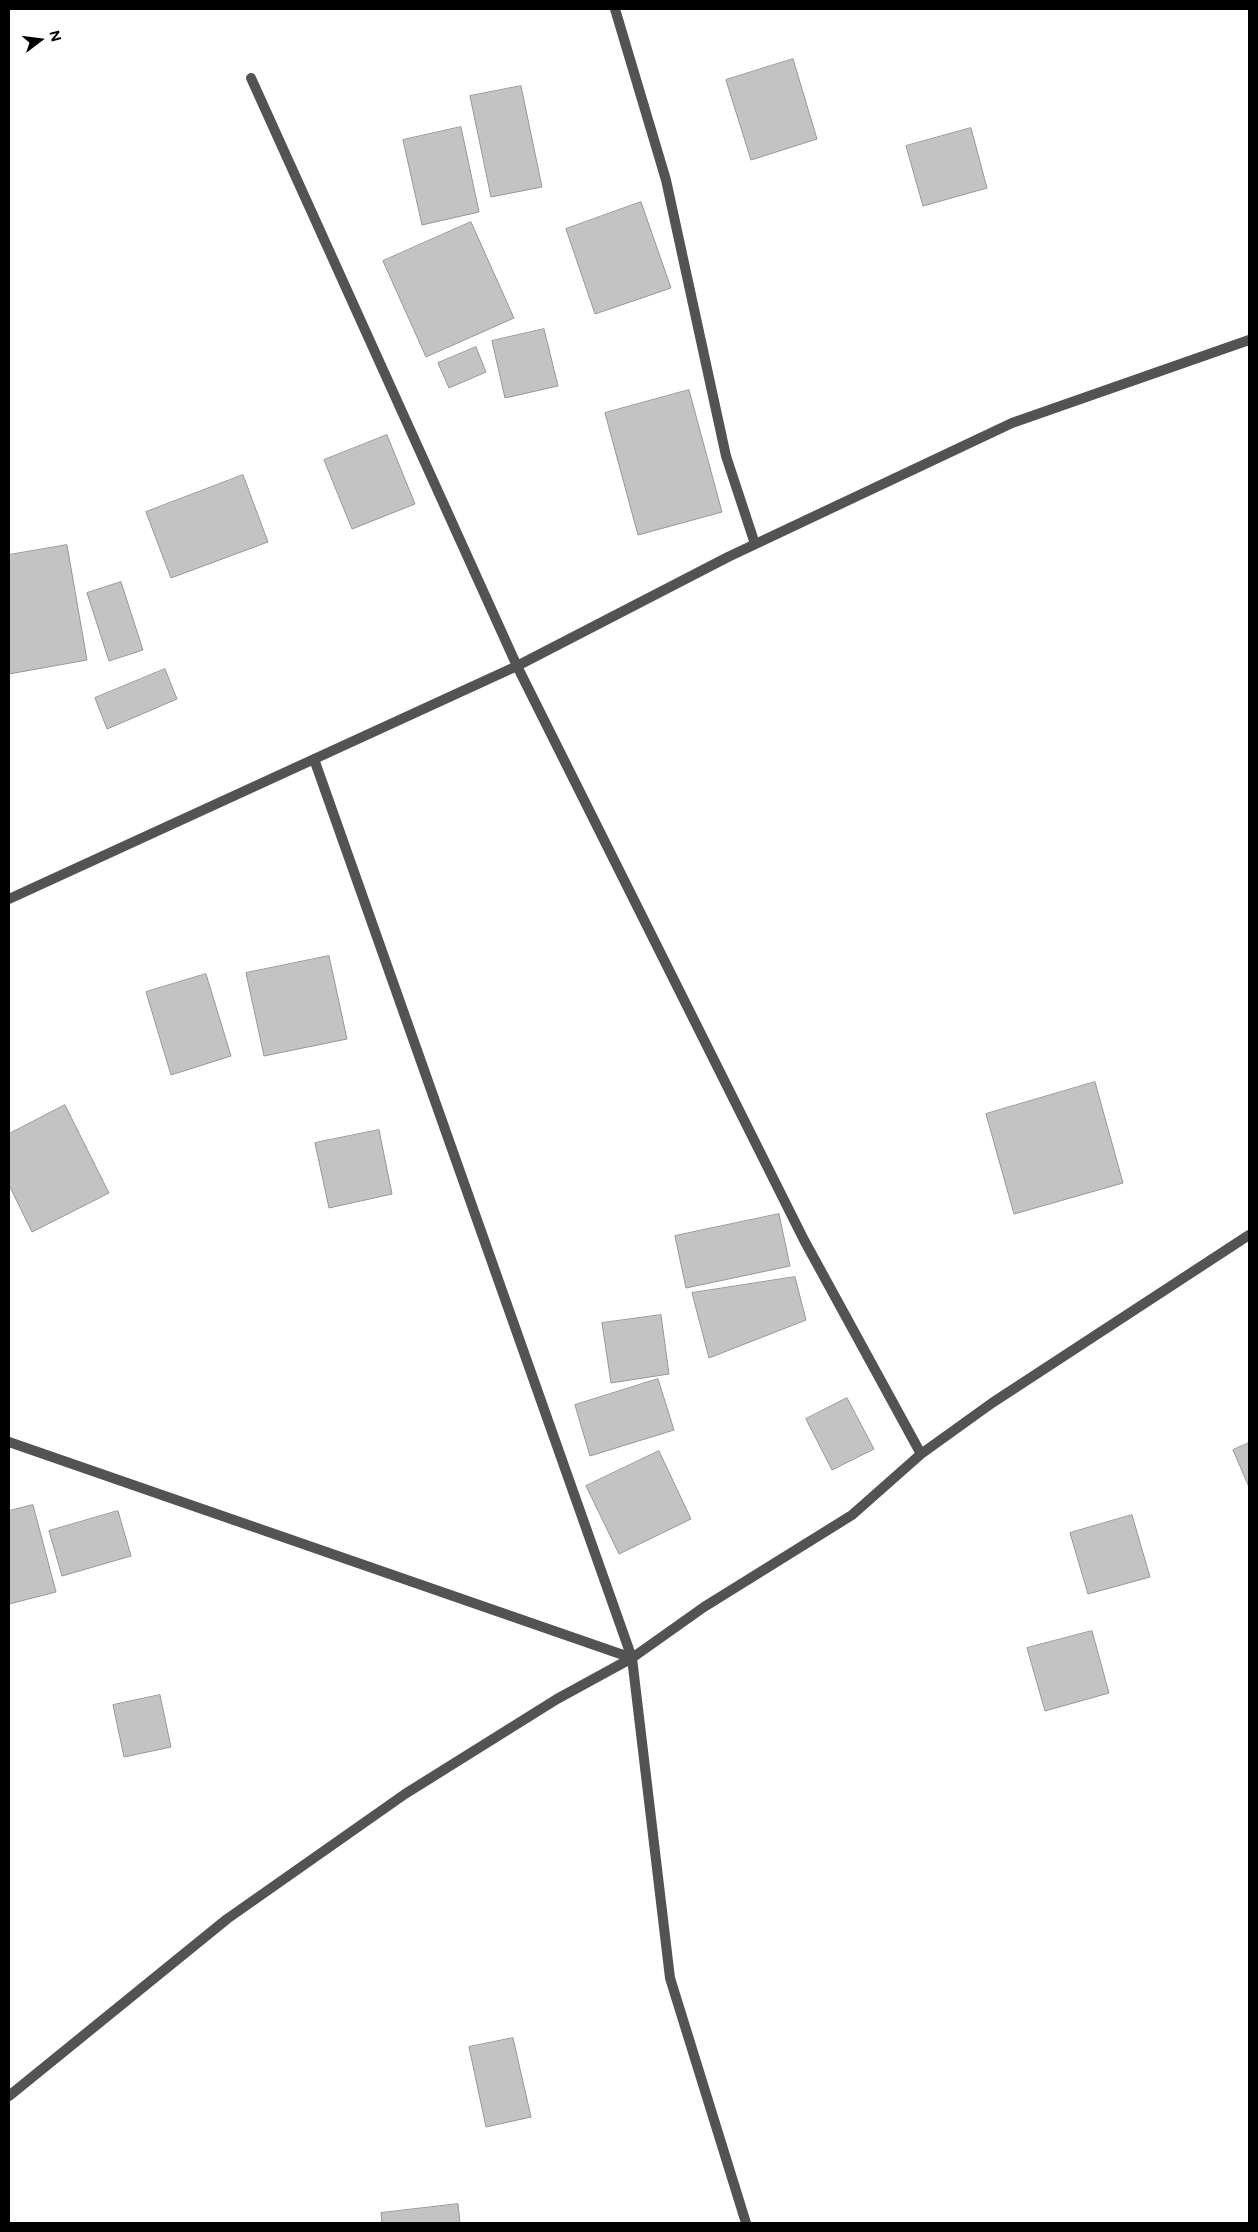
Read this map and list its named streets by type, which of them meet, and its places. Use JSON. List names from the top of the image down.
{
  "north": "right"
}
